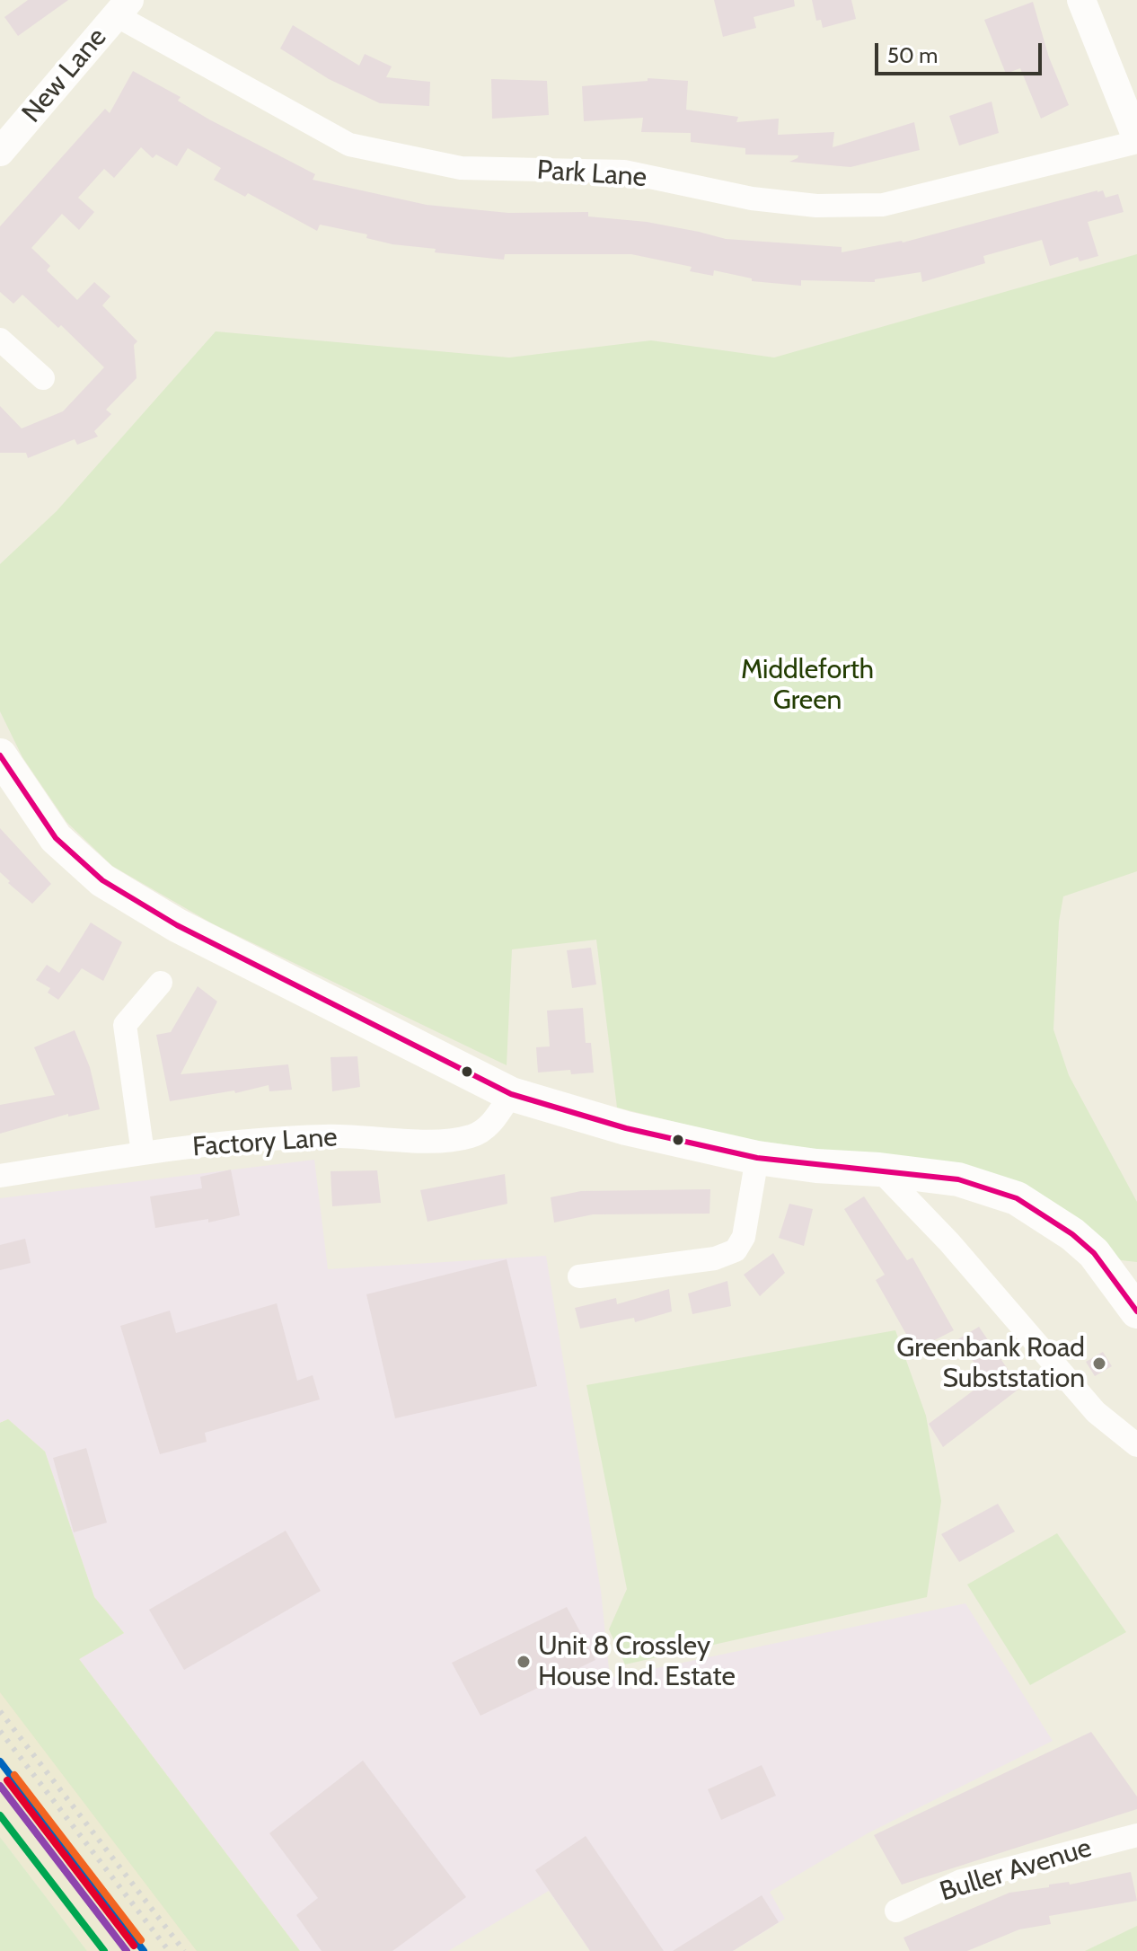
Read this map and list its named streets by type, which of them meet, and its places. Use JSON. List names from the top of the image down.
{
  "streets": {
    "street": [
      "New Lane",
      "Park Lane",
      "Factory Lane",
      "Buller Avenue"
    ]
  },
  "crossings": [
    ["New Lane", "Park Lane"]
  ],
  "parks": ["Middleforth Green"],
  "places": ["Greenbank Road Subststation", "Unit 8 Crossley House Ind. Estate"],
  "scale_bar": "50 m"
}
